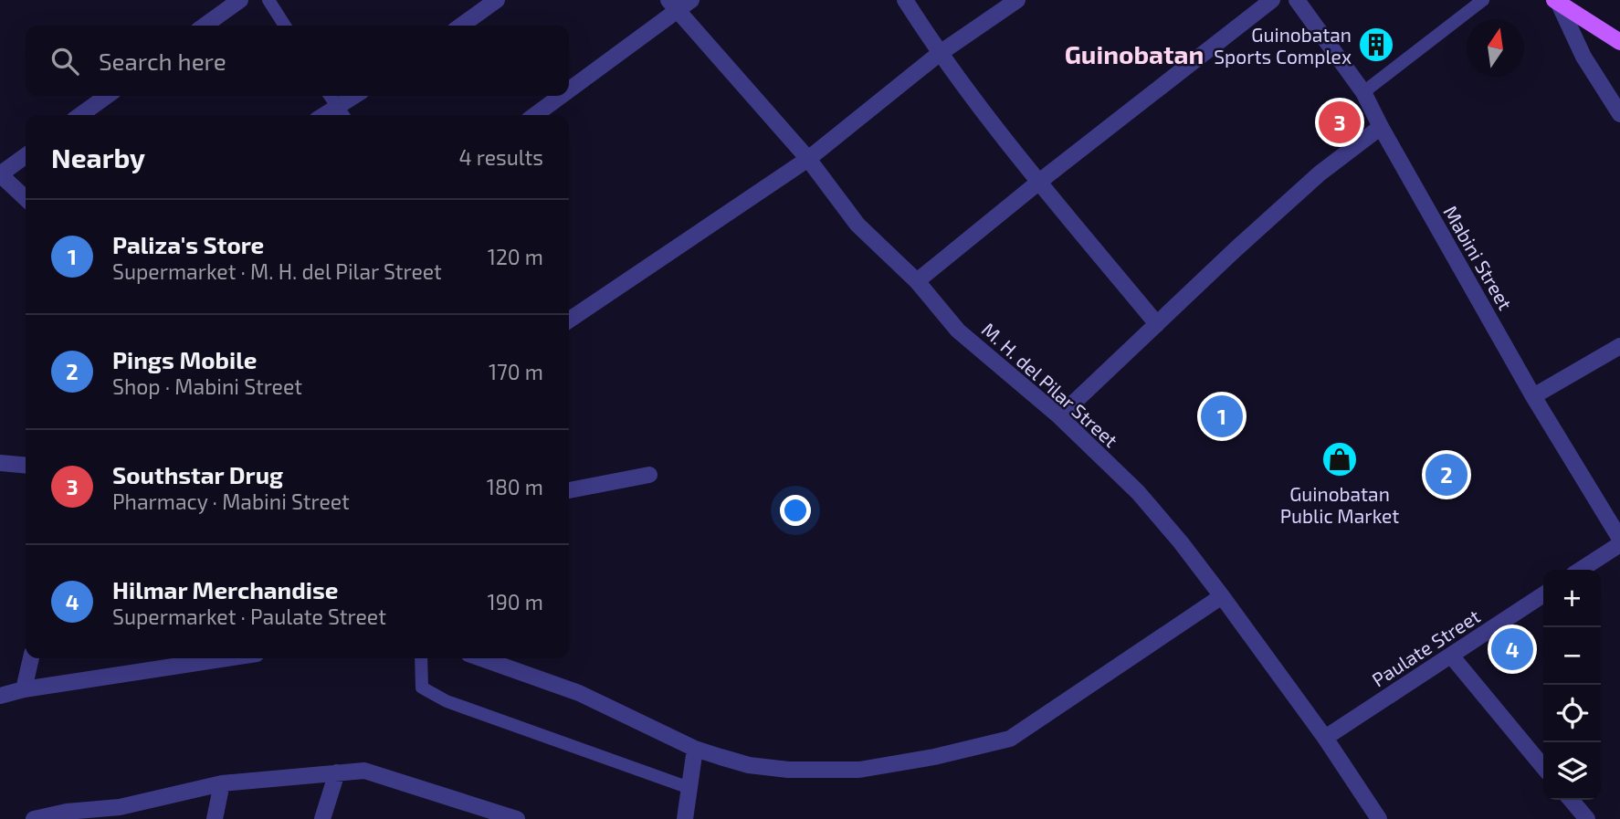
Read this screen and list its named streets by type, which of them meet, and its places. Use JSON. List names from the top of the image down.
{
  "streets": {
    "street": ["Mabini Street", "M. H. del Pilar Street", "Paulate Street"]
  },
  "crossings": [
    ["M. H. del Pilar Street", "Paulate Street"]
  ],
  "districts": ["Guinobatan"],
  "places": {
    "building": ["Guinobatan Sports Complex"],
    "shop": ["Guinobatan Public Market"]
  },
  "north": "top",
  "page": {
    "search": "Search here",
    "pins": [
      "3",
      "1",
      "2",
      "4"
    ],
    "heading": ["Nearby", "4 results"],
    "list": [
      {
        "mark": "1",
        "name": "Paliza's Store",
        "note": "Supermarket · M. H. del Pilar Street",
        "value": "120 m"
      },
      {
        "mark": "2",
        "name": "Pings Mobile",
        "note": "Shop · Mabini Street",
        "value": "170 m"
      },
      {
        "mark": "3",
        "name": "Southstar Drug",
        "note": "Pharmacy · Mabini Street",
        "value": "180 m"
      },
      {
        "mark": "4",
        "name": "Hilmar Merchandise",
        "note": "Supermarket · Paulate Street",
        "value": "190 m"
      }
    ],
    "map_buttons": ["+", "−"]
  }
}
